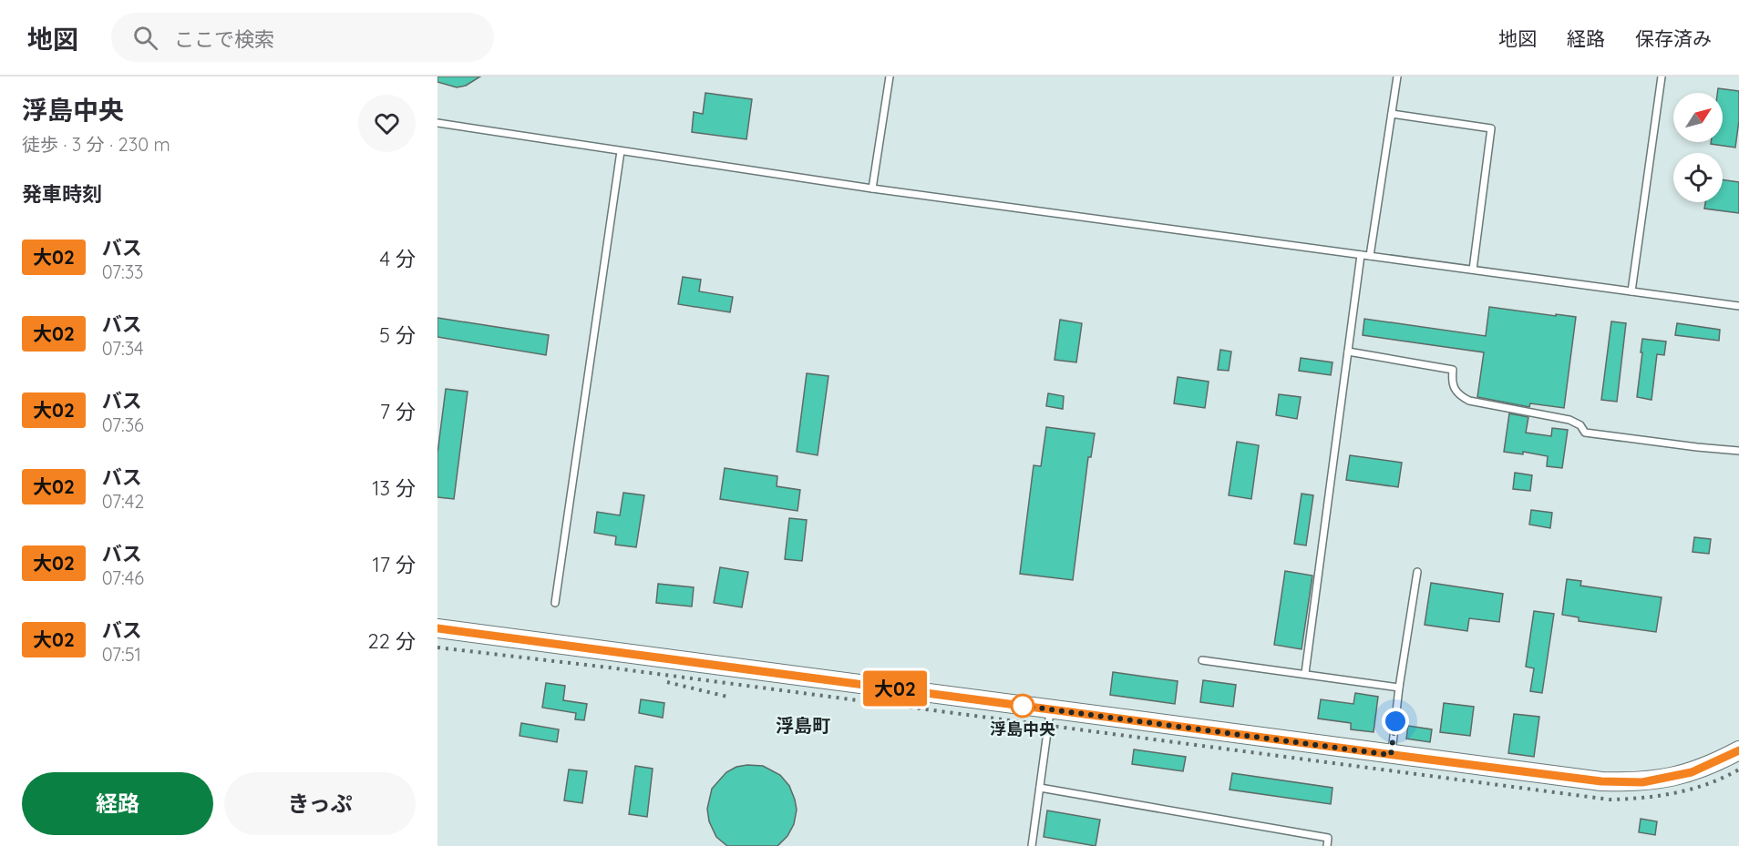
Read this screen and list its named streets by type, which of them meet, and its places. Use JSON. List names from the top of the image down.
{
  "districts": ["浮島町"],
  "places": ["浮島中央"],
  "lines": ["bus line 大02"],
  "north": "top right",
  "page": {
    "header": "地図",
    "search": "ここで検索",
    "nav": ["地図", "経路", "保存済み"],
    "heading": [
      ["浮島中央", "徒歩 · 3 分 · 230 m"],
      "発車時刻"
    ],
    "on_map": "大02",
    "list": [
      {
        "mark": "大02",
        "name": "バス",
        "note": "07:33",
        "value": "4 分"
      },
      {
        "mark": "大02",
        "name": "バス",
        "note": "07:34",
        "value": "5 分"
      },
      {
        "mark": "大02",
        "name": "バス",
        "note": "07:36",
        "value": "7 分"
      },
      {
        "mark": "大02",
        "name": "バス",
        "note": "07:42",
        "value": "13 分"
      },
      {
        "mark": "大02",
        "name": "バス",
        "note": "07:46",
        "value": "17 分"
      },
      {
        "mark": "大02",
        "name": "バス",
        "note": "07:51",
        "value": "22 分"
      }
    ],
    "buttons": ["経路", "きっぷ"]
  }
}
